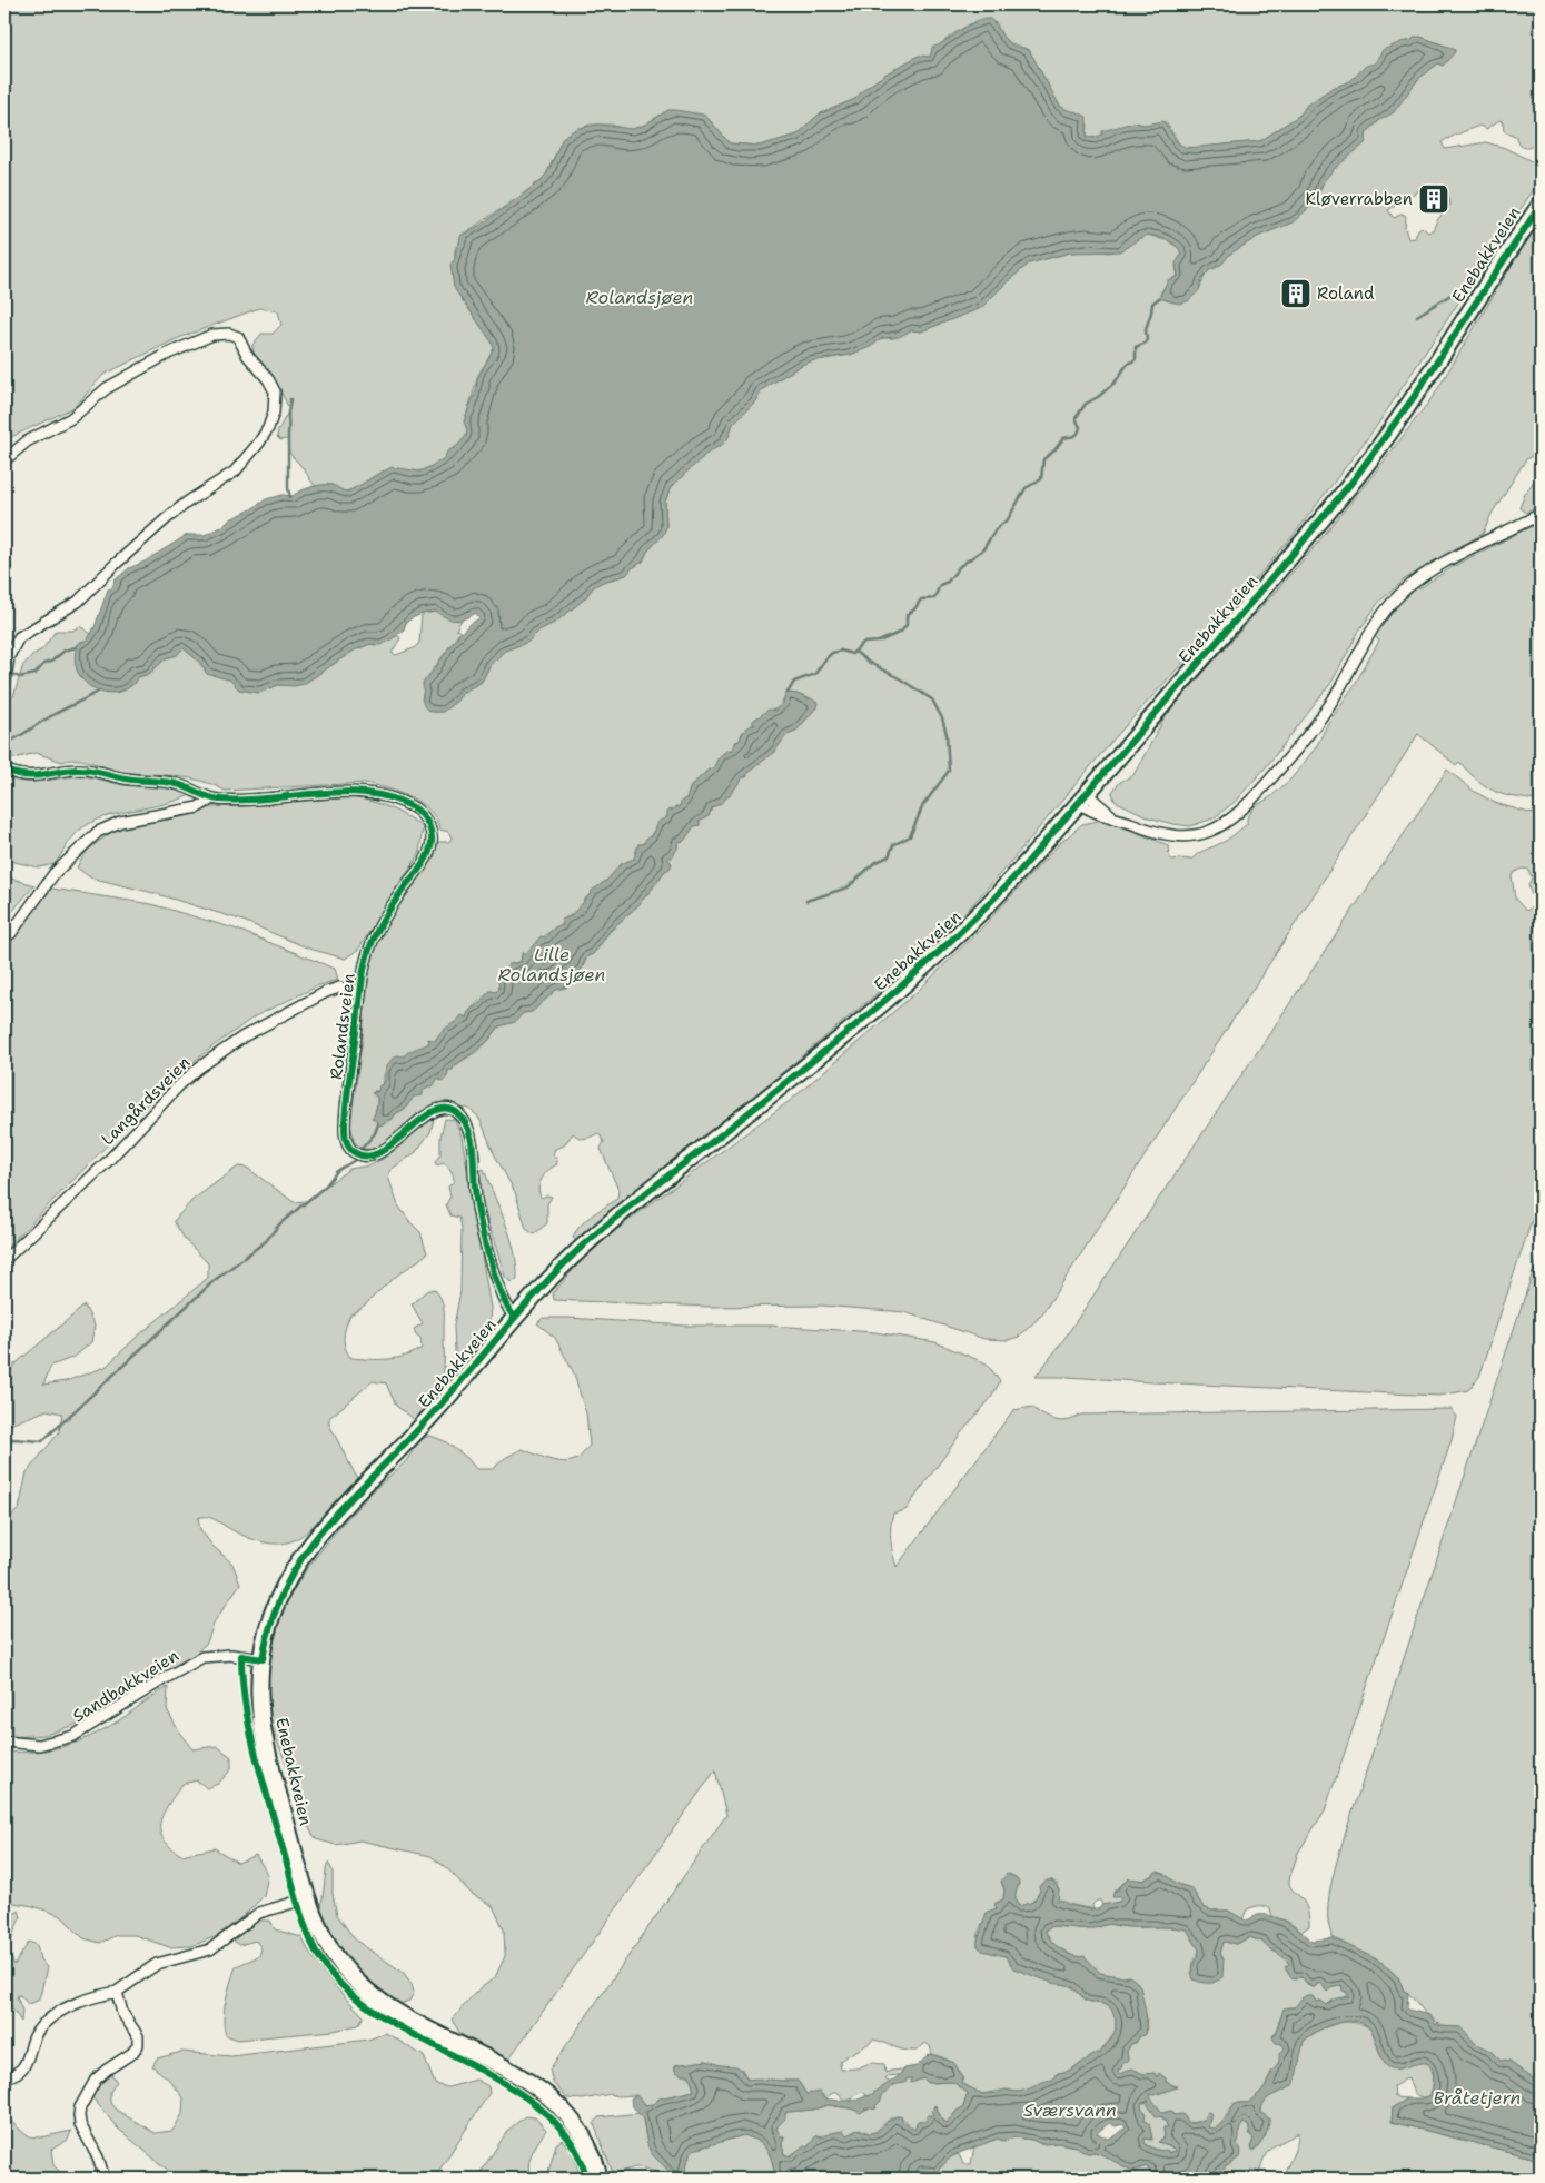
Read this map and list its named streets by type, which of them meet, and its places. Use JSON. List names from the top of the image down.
{
  "streets": {
    "main road": ["Enebakkveien"],
    "street": ["Rolandsveien", "Langårdsveien", "Sandbakkveien"]
  },
  "crossings": [
    ["Enebakkveien", "Rolandsveien"],
    ["Enebakkveien", "Sandbakkveien"],
    ["Rolandsveien", "Langårdsveien"]
  ],
  "water": [
    "Rolandsjøen",
    "Lille Rolandsjøen",
    "Bråtetjern",
    "Sværsvann"
  ],
  "places": {
    "building": ["Kløverrabben", "Roland"]
  }
}
